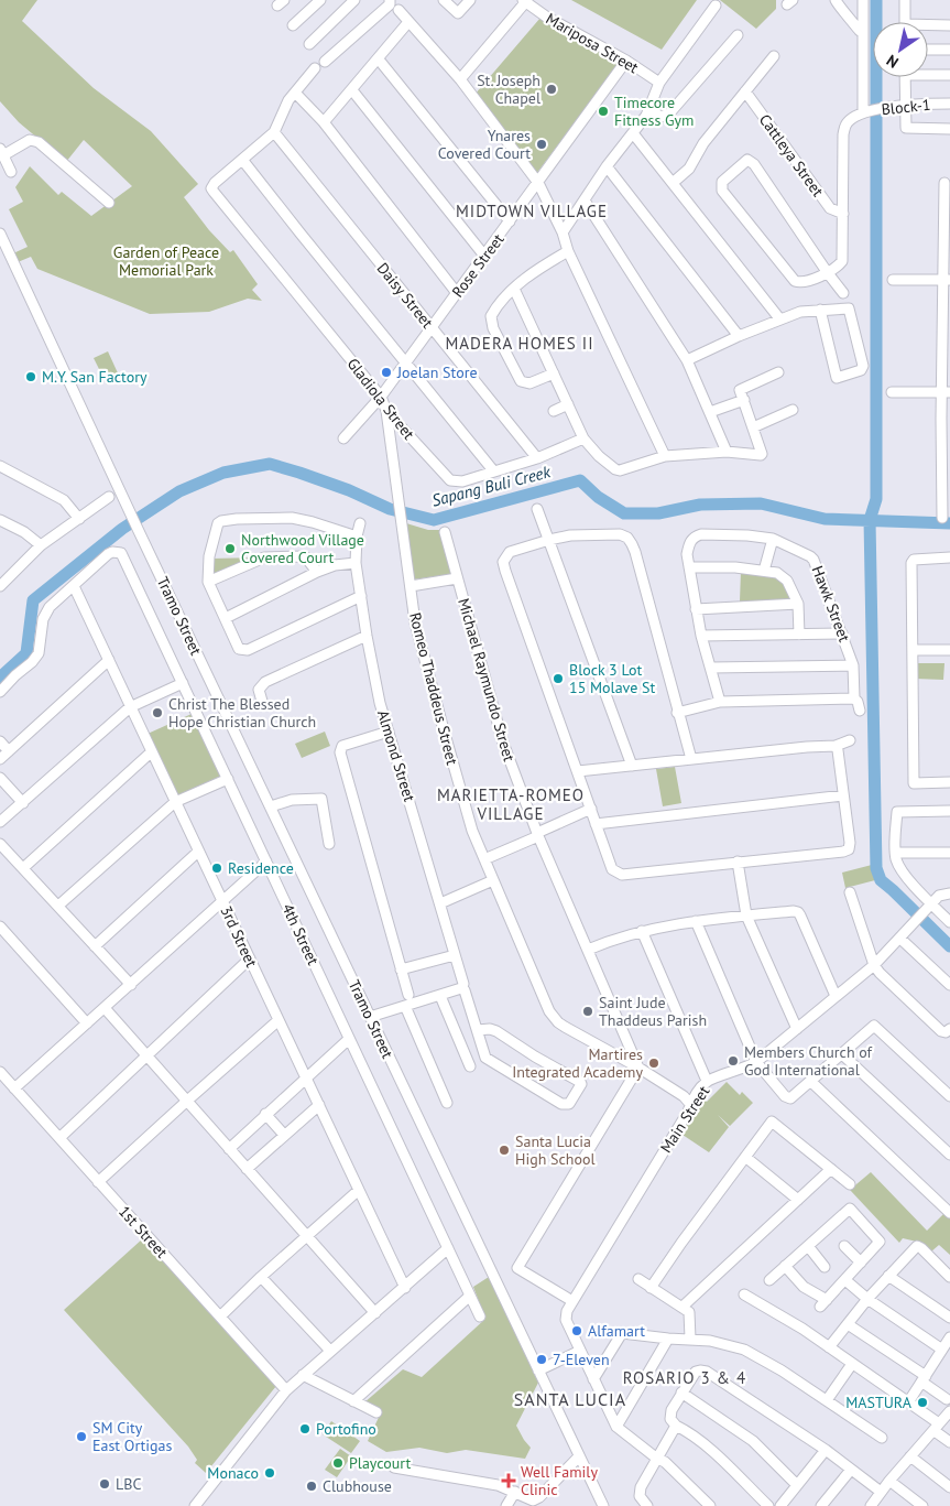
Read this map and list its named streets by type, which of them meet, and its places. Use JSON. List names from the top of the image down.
{
  "streets": {
    "street": [
      "Mariposa Street",
      "Block-1",
      "Cattleya Street",
      "Rose Street",
      "Daisy Street",
      "Gladiola Street",
      "Hawk Street",
      "Tramo Street",
      "Michael Raymundo Street",
      "Romeo Thaddeus Street",
      "Almond Street",
      "4th Street",
      "3rd Street",
      "Main Street",
      "1st Street"
    ]
  },
  "crossings": [
    ["Mariposa Street", "Rose Street"],
    ["Rose Street", "Daisy Street"],
    ["Rose Street", "Gladiola Street"],
    ["Daisy Street", "Gladiola Street"],
    ["Gladiola Street", "Romeo Thaddeus Street"],
    ["Michael Raymundo Street", "Romeo Thaddeus Street"],
    ["Romeo Thaddeus Street", "Main Street"],
    ["4th Street", "3rd Street"]
  ],
  "districts": [
    "MIDTOWN VILLAGE",
    "MADERA HOMES II",
    "MARIETTA-ROMEO VILLAGE",
    "ROSARIO 3 & 4",
    "SANTA LUCIA"
  ],
  "water": ["Sapang Buli Creek"],
  "parks": ["Garden of Peace Memorial Park"],
  "places": {
    "other": [
      "St. Joseph Chapel",
      "Timecore Fitness Gym",
      "Ynares Covered Court",
      "Joelan Store",
      "M.Y. San Factory",
      "Northwood Village Covered Court",
      "Block 3 Lot 15 Molave St",
      "Christ The Blessed Hope Christian Church",
      "Residence",
      "Saint Jude Thaddeus Parish",
      "Members Church of God International",
      "Martires Integrated Academy",
      "Santa Lucia High School",
      "Alfamart",
      "7-Eleven",
      "MASTURA",
      "Portofino",
      "SM City East Ortigas",
      "Playcourt",
      "Monaco",
      "LBC",
      "Clubhouse"
    ],
    "health": ["Well Family Clinic"]
  },
  "north": "bottom left"
}
